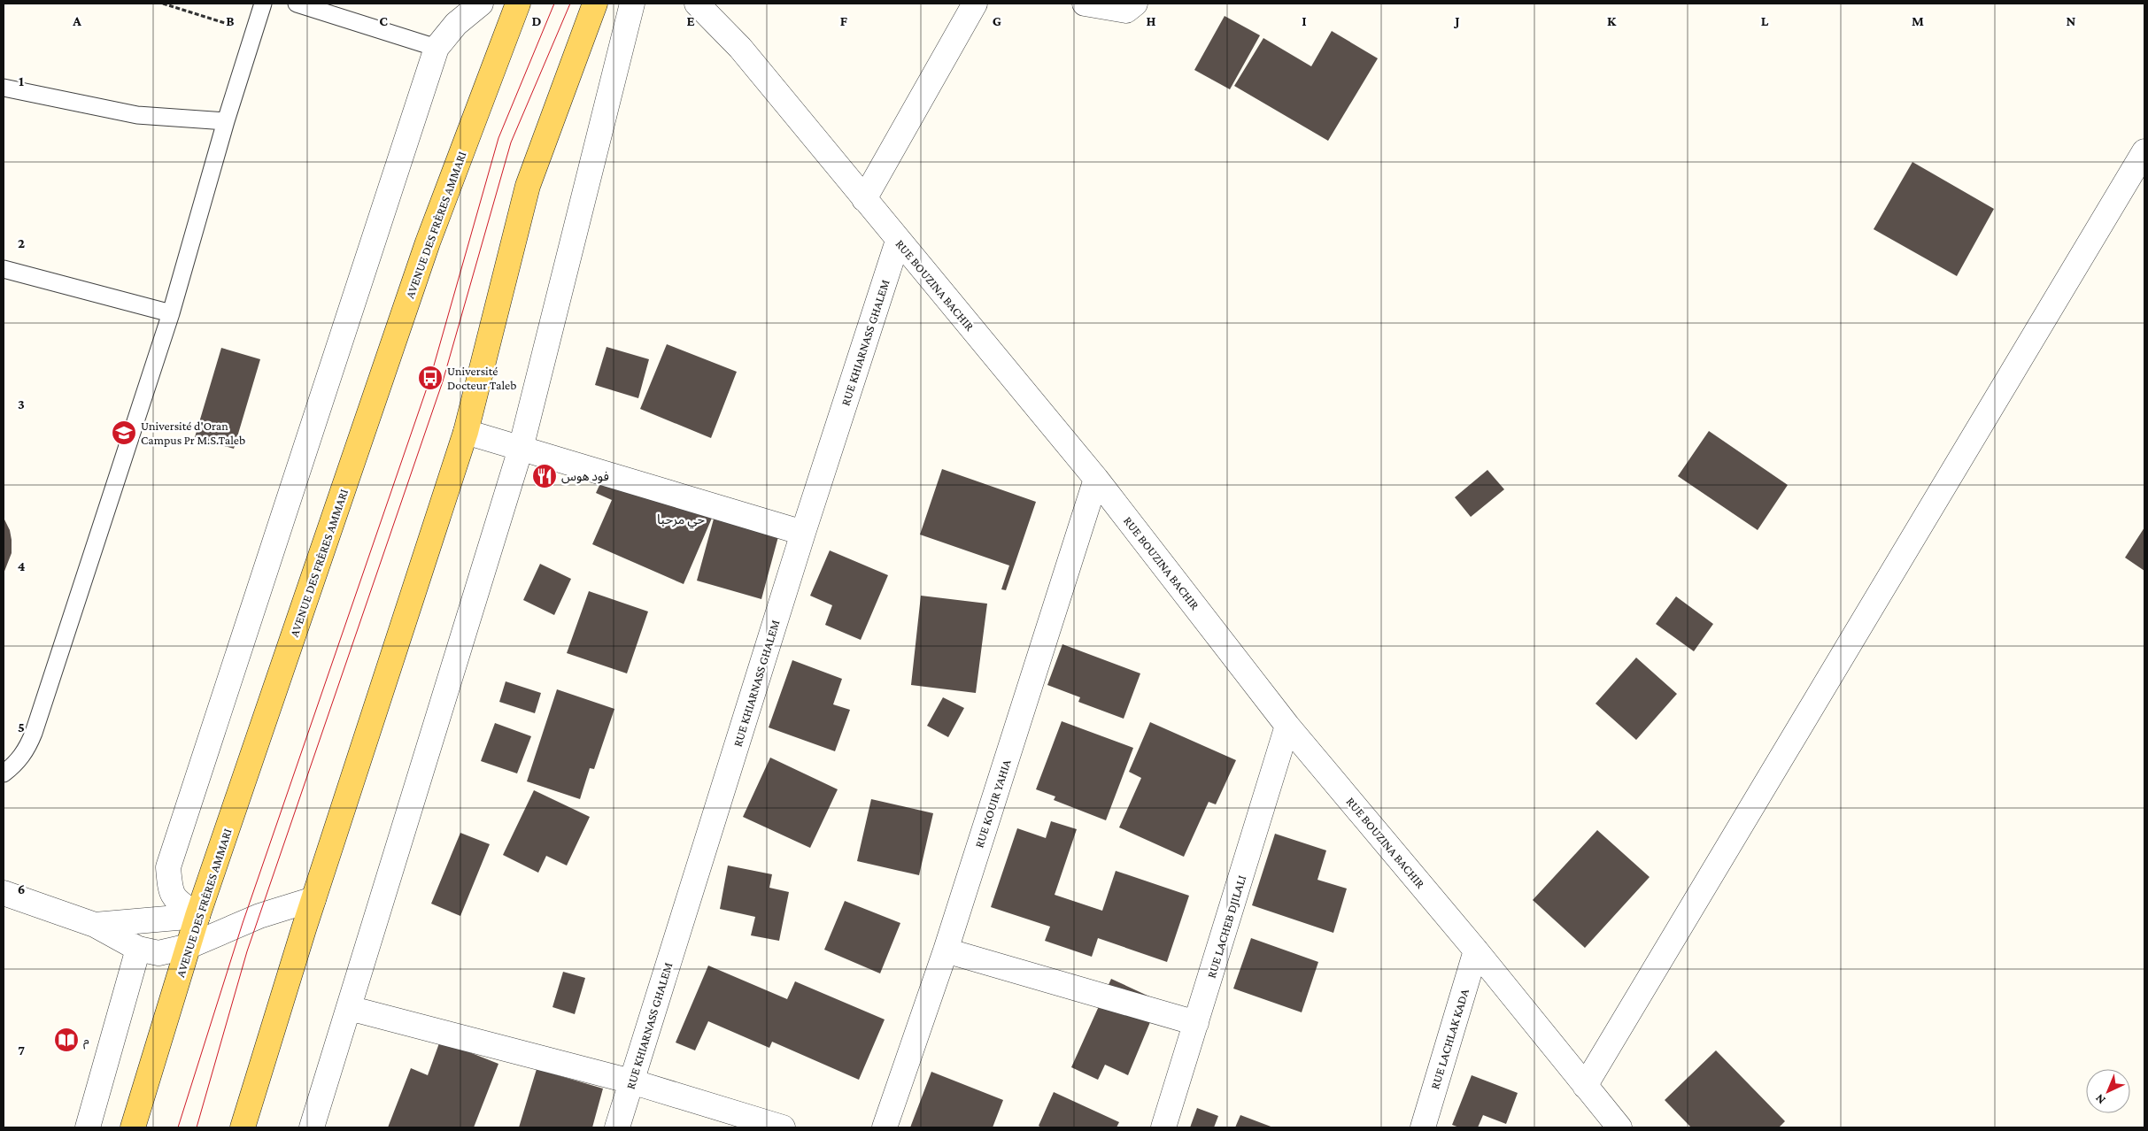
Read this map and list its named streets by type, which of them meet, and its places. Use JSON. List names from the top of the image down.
{
  "streets": {
    "main road": ["AVENUE DES FRÈRES AMMARI"],
    "street": [
      "RUE BOUZINA BACHIR",
      "RUE KHIARNASS GHALEM",
      "RUE KOUIR YAHIA",
      "RUE LACHEB DJILALI",
      "RUE LACHLAK KADA"
    ]
  },
  "crossings": [
    ["RUE BOUZINA BACHIR", "RUE KHIARNASS GHALEM"],
    ["RUE BOUZINA BACHIR", "RUE KOUIR YAHIA"],
    ["RUE BOUZINA BACHIR", "RUE LACHEB DJILALI"],
    ["RUE BOUZINA BACHIR", "RUE LACHLAK KADA"]
  ],
  "districts": ["حي مرحبا"],
  "places": {
    "bus stop": ["Université Docteur Taleb"],
    "school or university": ["Université d'Oran Campus Pr M.S.Taleb"],
    "restaurant": ["فود هوس"],
    "library": ["م"]
  },
  "north": "bottom left",
  "grid": {
    "columns": [
      "A",
      "B",
      "C",
      "D",
      "E",
      "F",
      "G",
      "H",
      "I",
      "J",
      "K",
      "L",
      "M",
      "N"
    ],
    "rows": [
      "1",
      "2",
      "3",
      "4",
      "5",
      "6",
      "7"
    ]
  }
}
